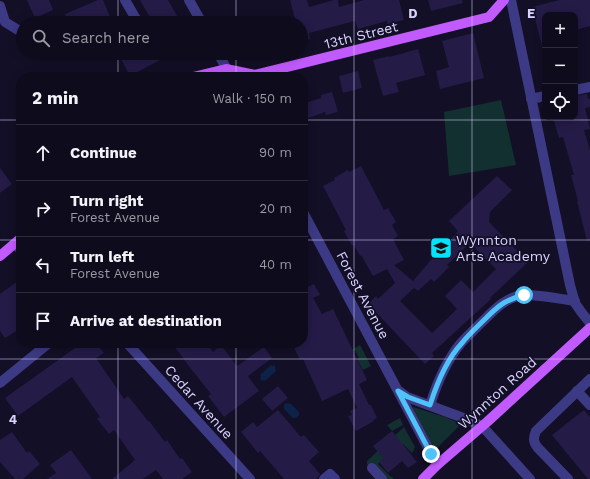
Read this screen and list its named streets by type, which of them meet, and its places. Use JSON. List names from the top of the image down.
{
  "streets": {
    "main road": ["13th Street", "Wynnton Road"],
    "street": ["Forest Avenue", "Cedar Avenue"]
  },
  "crossings": [
    ["Forest Avenue", "Wynnton Road"]
  ],
  "places": {
    "school or university": ["Wynnton Arts Academy"]
  },
  "page": {
    "map_buttons": ["+", "−"],
    "search": "Search here",
    "heading": ["2 min", "Walk · 150 m"],
    "list": [
      ["Continue", "90 m"],
      ["Turn right", "Forest Avenue", "20 m"],
      ["Turn left", "Forest Avenue", "40 m"],
      "Arrive at destination"
    ]
  },
  "grid": {
    "columns": ["D", "E"],
    "rows": ["4"]
  }
}
